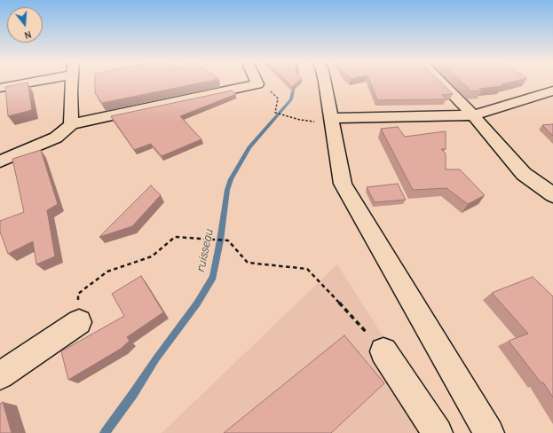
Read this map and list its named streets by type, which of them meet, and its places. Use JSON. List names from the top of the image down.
{
  "water": ["ruisseau"],
  "north": "bottom"
}
